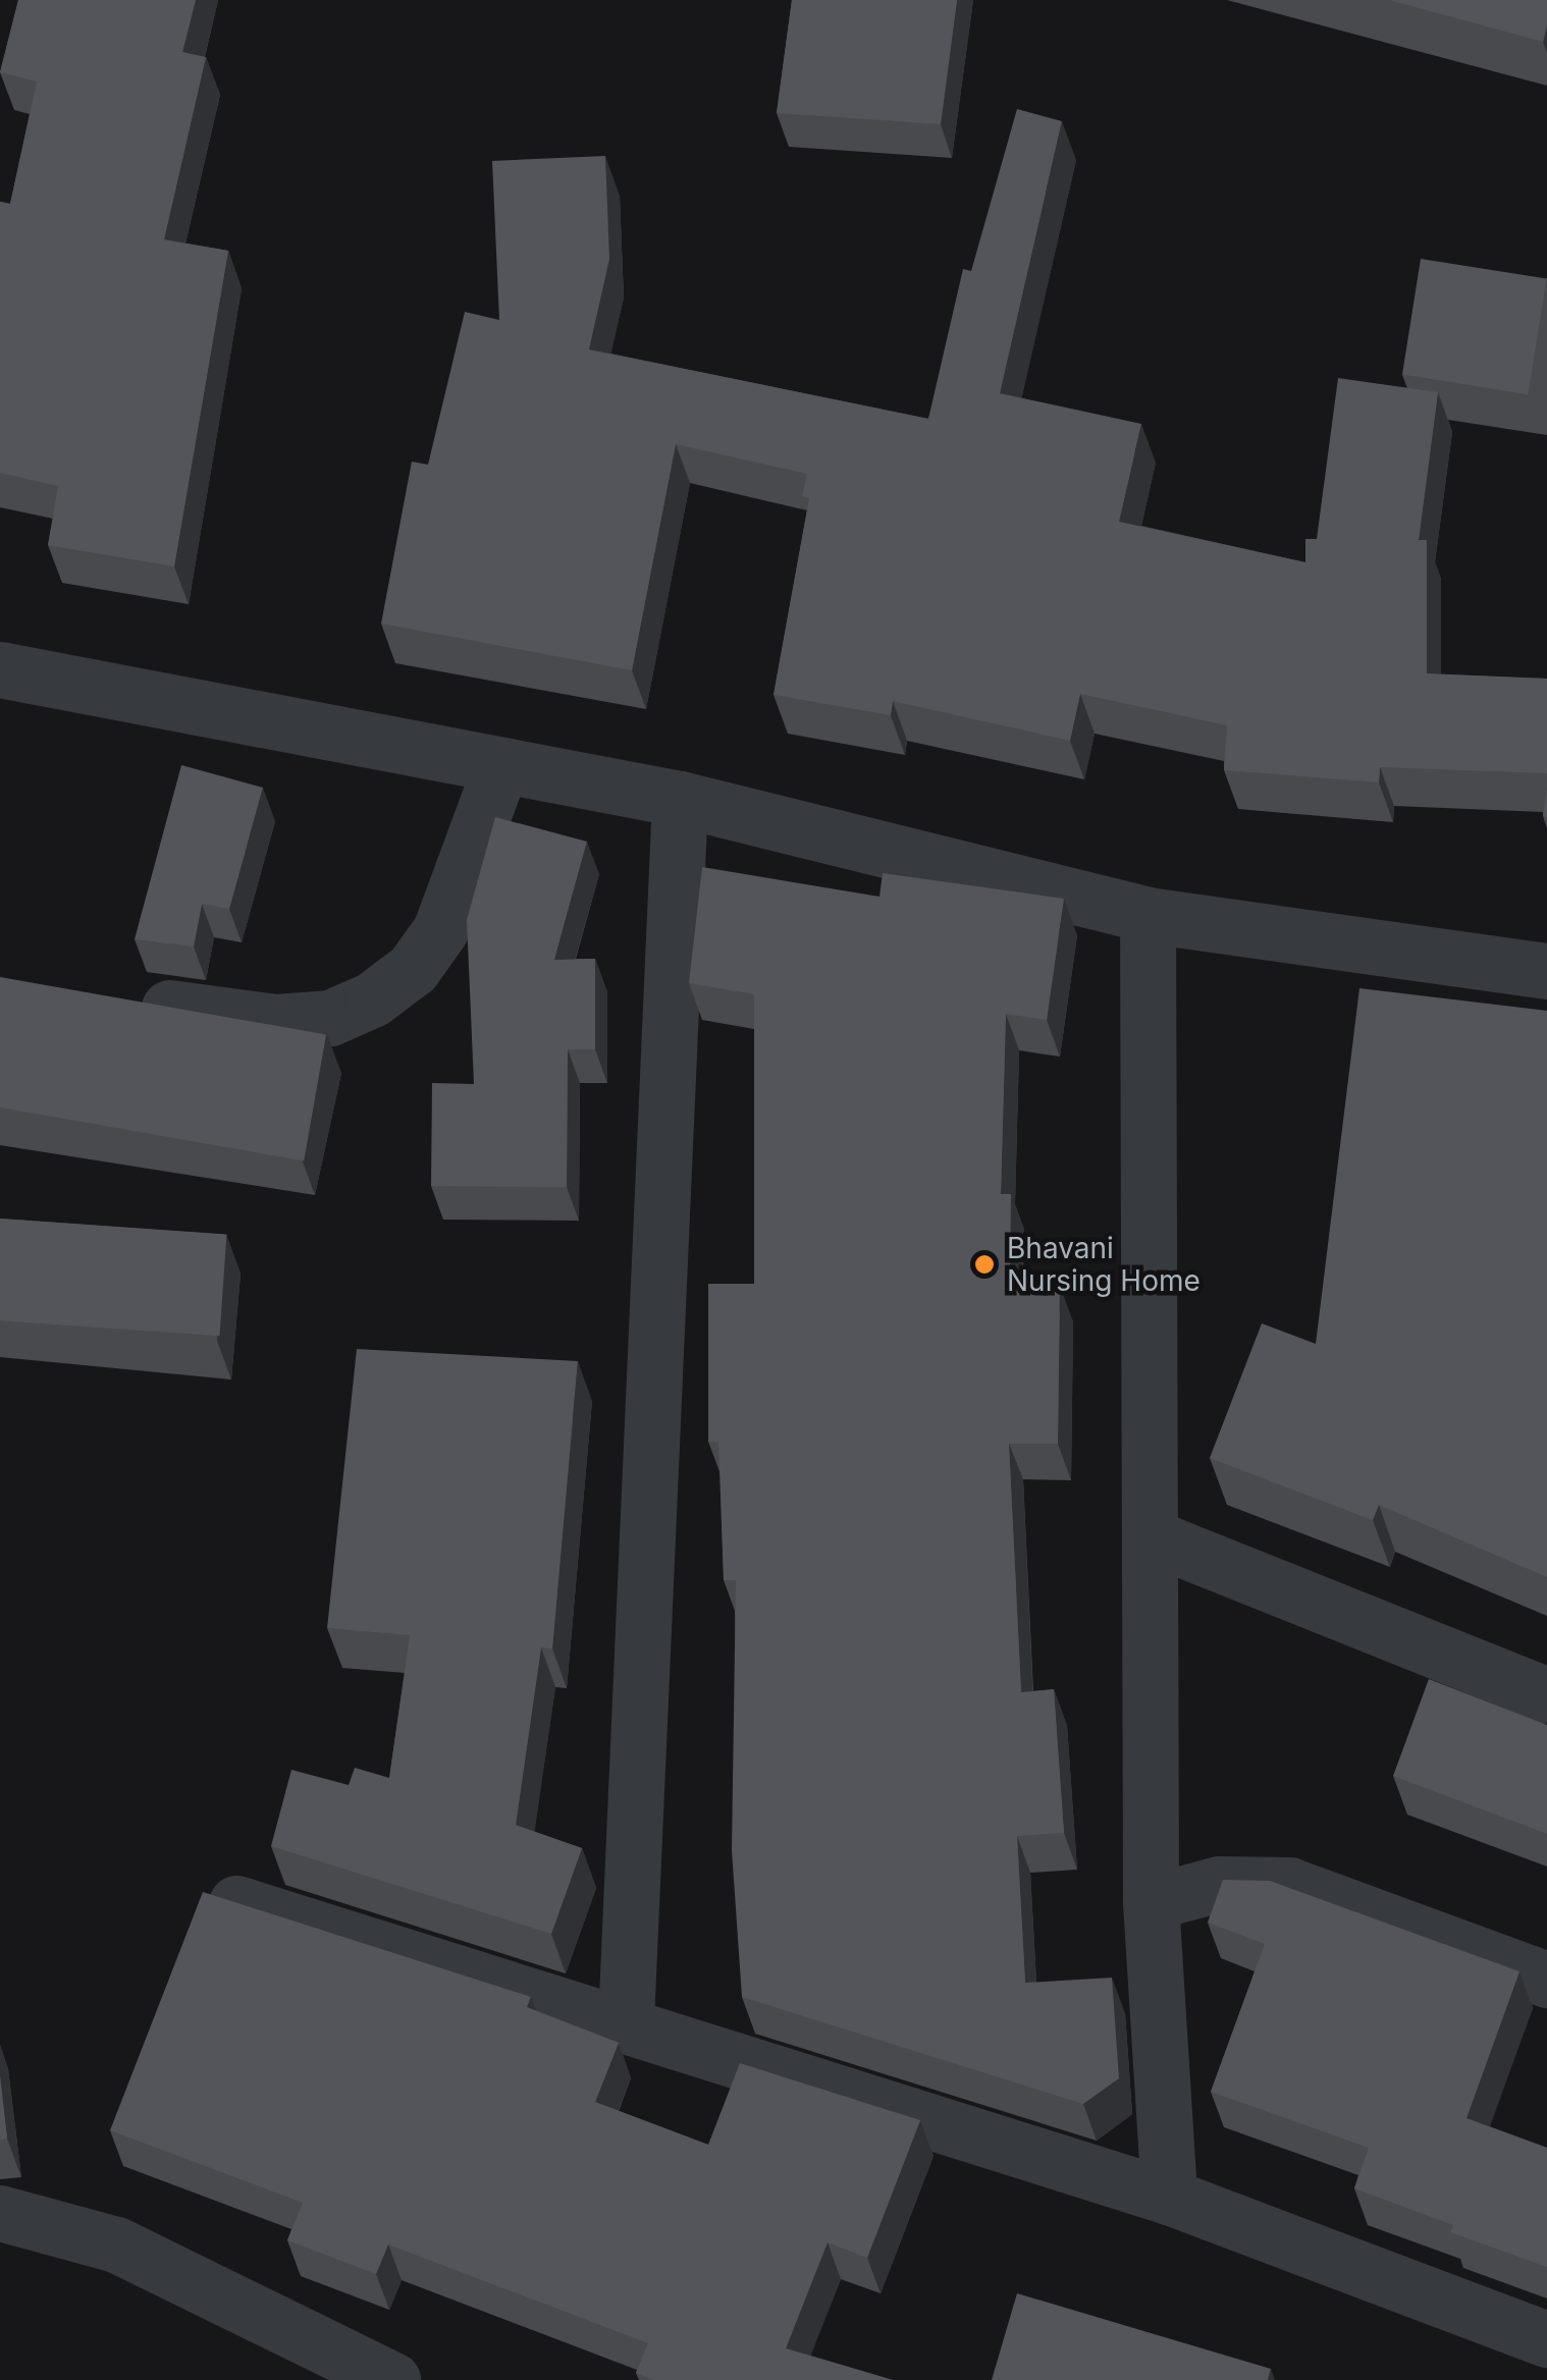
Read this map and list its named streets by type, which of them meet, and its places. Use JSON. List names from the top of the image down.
{
  "places": ["Bhavani Nursing Home"]
}
